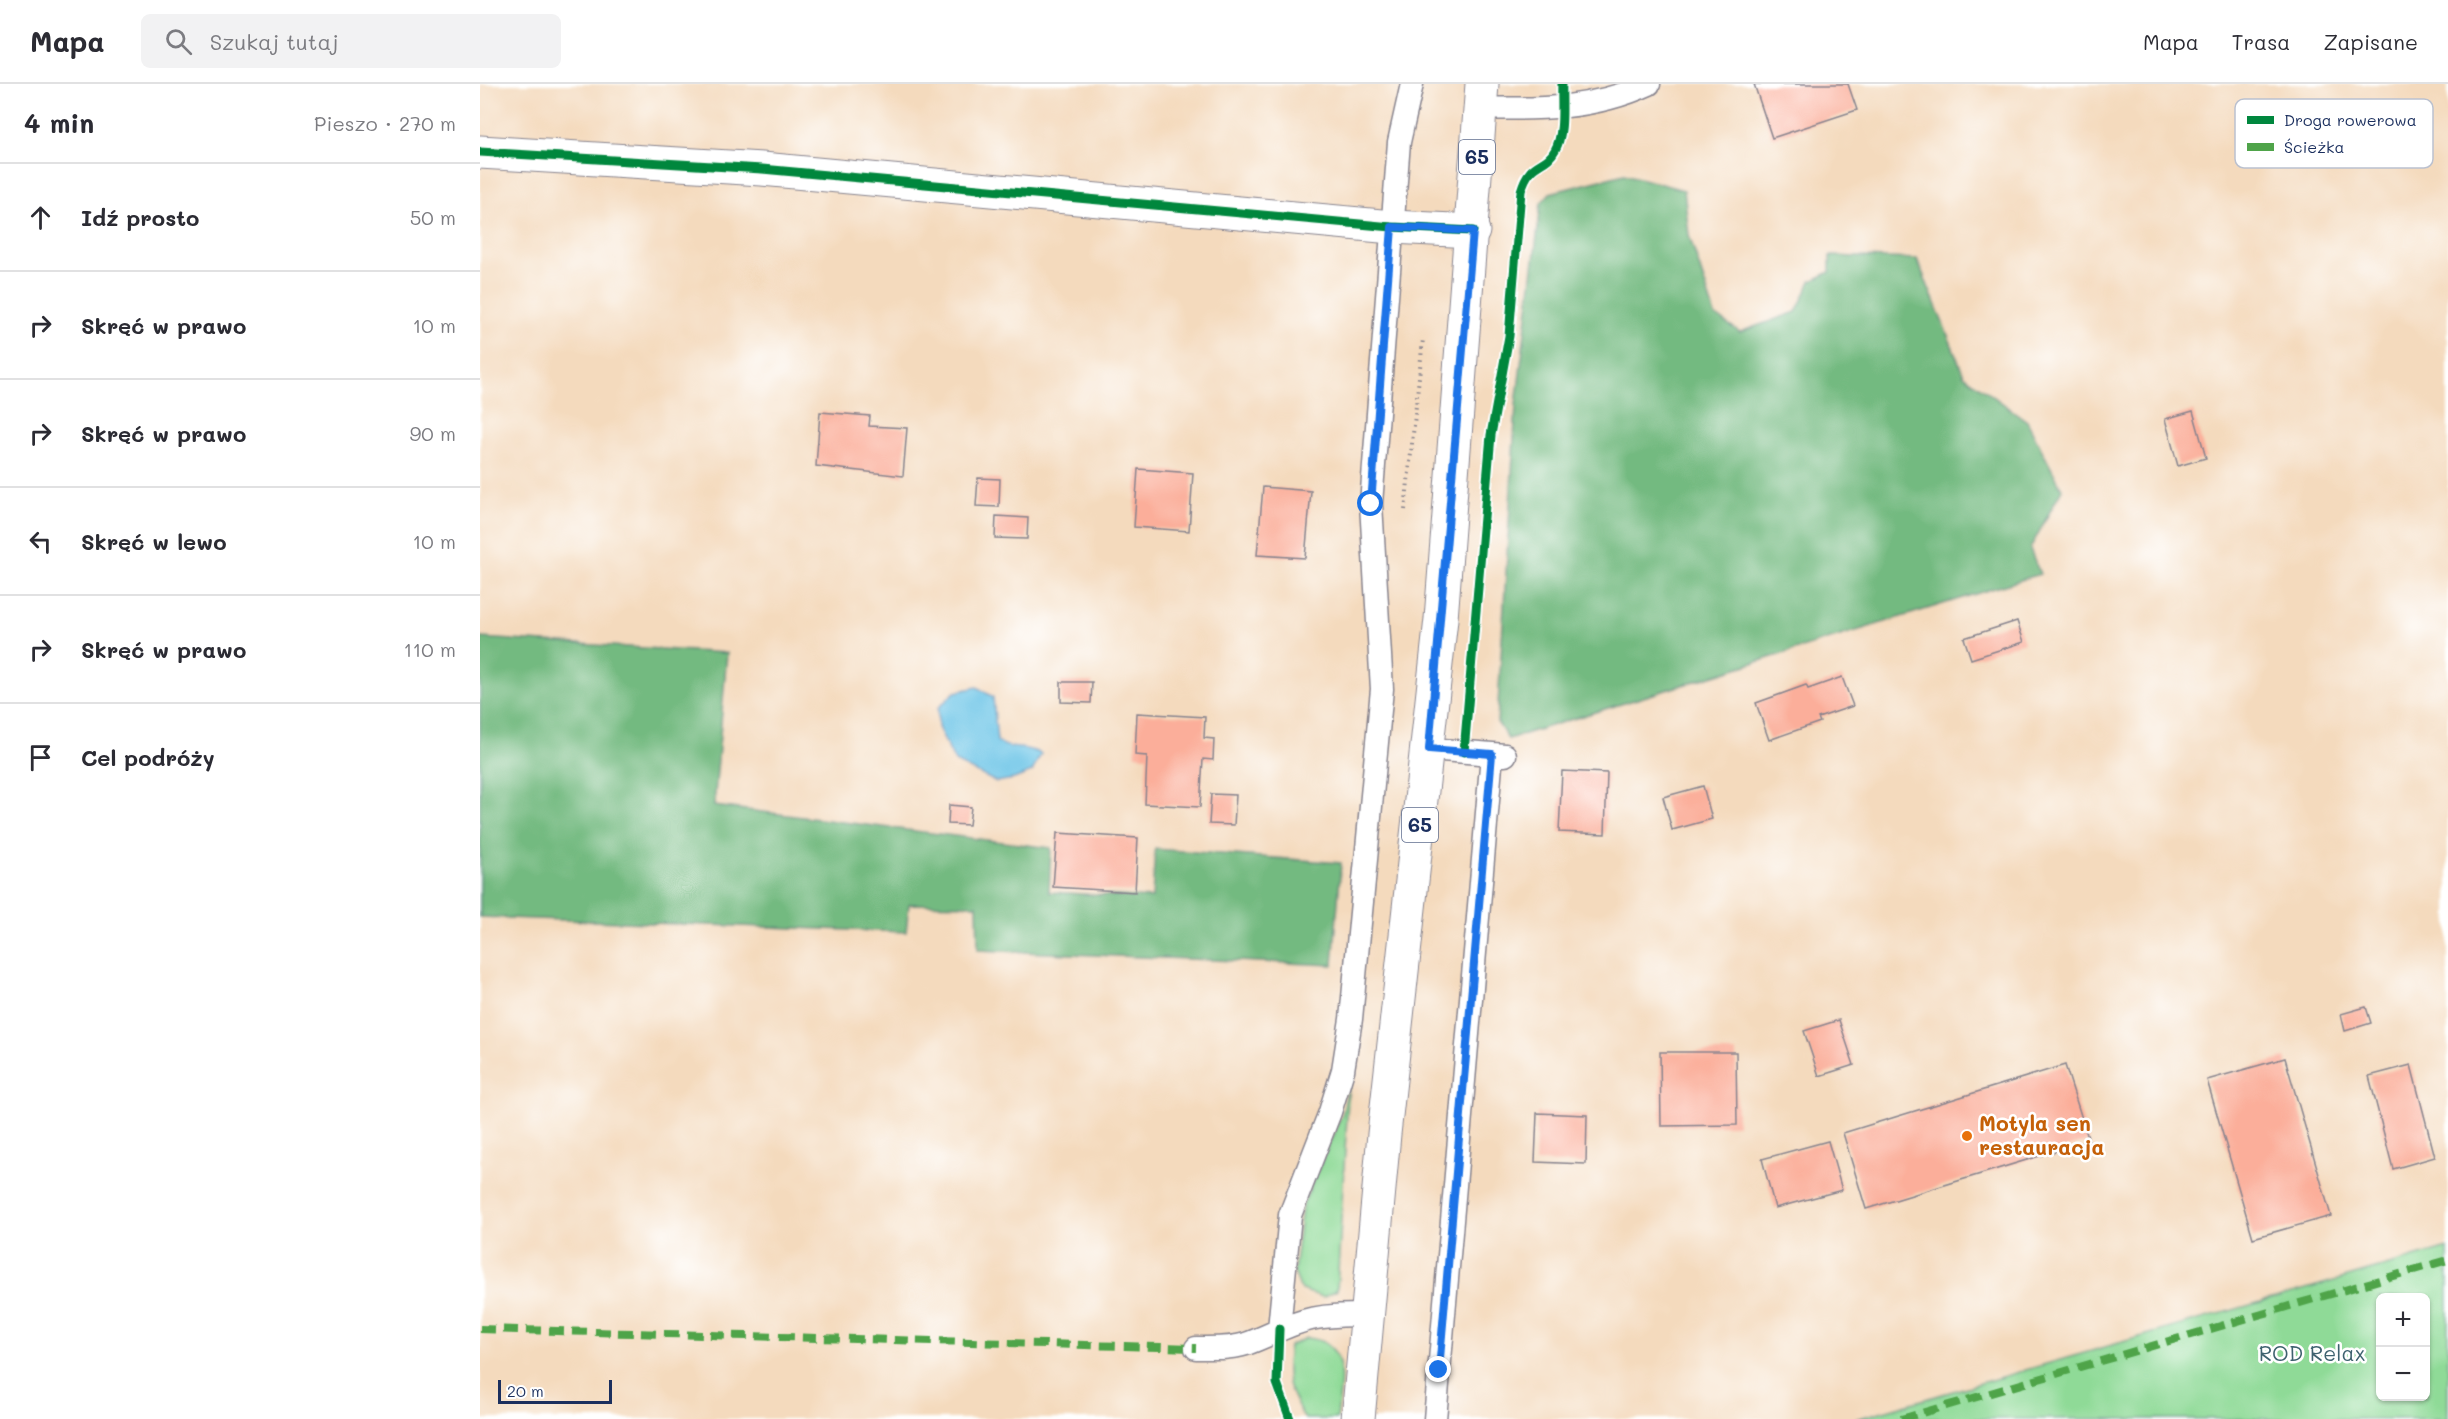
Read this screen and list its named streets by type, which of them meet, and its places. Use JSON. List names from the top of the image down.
{
  "streets": {
    "main road": ["65"]
  },
  "parks": ["ROD Relax"],
  "places": ["Motyla sen restauracja"],
  "legend": ["Droga rowerowa", "Ścieżka"],
  "scale_bar": "20 m",
  "page": {
    "header": "Mapa",
    "search": "Szukaj tutaj",
    "nav": ["Mapa", "Trasa", "Zapisane"],
    "heading": ["4 min", "Pieszo · 270 m"],
    "list": [
      ["Idź prosto", "50 m"],
      ["Skręć w prawo", "10 m"],
      ["Skręć w prawo", "90 m"],
      ["Skręć w lewo", "10 m"],
      ["Skręć w prawo", "110 m"],
      "Cel podróży"
    ],
    "map_buttons": ["+", "−"],
    "scale": "20 m"
  }
}
